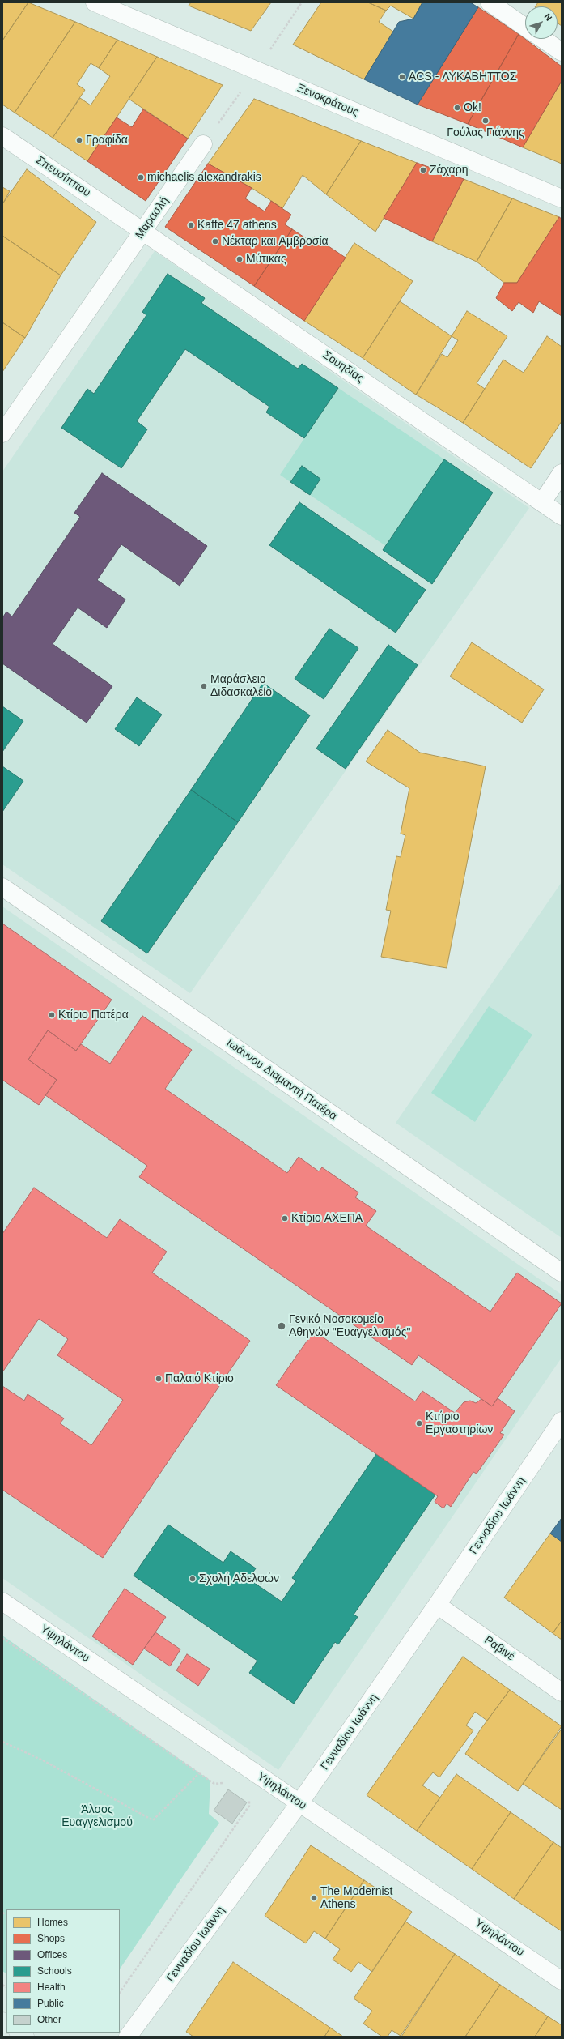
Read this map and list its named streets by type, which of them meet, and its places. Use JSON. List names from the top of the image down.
{
  "streets": {
    "street": [
      "Ξενοκράτους",
      "Σπευσίππου",
      "Μαρασλή",
      "Σουηδίας",
      "Ιωάννου Διαμαντή Πατέρα",
      "Γενναδίου Ιωάννη",
      "Υψηλάντου",
      "Ραβινέ"
    ]
  },
  "crossings": [
    ["Σπευσίππου", "Σουηδίας"],
    ["Μαρασλή", "Σουηδίας"],
    ["Γενναδίου Ιωάννη", "Υψηλάντου"],
    ["Γενναδίου Ιωάννη", "Ραβινέ"]
  ],
  "parks": ["Άλσος Ευαγγελισμού"],
  "places": [
    "ACS - ΛΥΚΑΒΗΤΤΟΣ",
    "Ok!",
    "Γούλας Γιάννης",
    "Γραφίδα",
    "Ζάχαρη",
    "michaelis alexandrakis",
    "Kaffe 47 athens",
    "Νέκταρ και Αμβροσία",
    "Μύτικας",
    "Μαράσλειο Διδασκαλείο",
    "Κτίριο Πατέρα",
    "Κτίριο ΑΧΕΠΑ",
    "Γενικό Νοσοκομείο Αθηνών \"Ευαγγελισμός\"",
    "Παλαιό Κτίριο",
    "Κτήριο Εργαστηρίων",
    "Σχολή Αδελφών",
    "The Modernist Athens"
  ],
  "legend": [
    "Homes",
    "Shops",
    "Offices",
    "Schools",
    "Health",
    "Public",
    "Other"
  ],
  "north": "top right"
}
